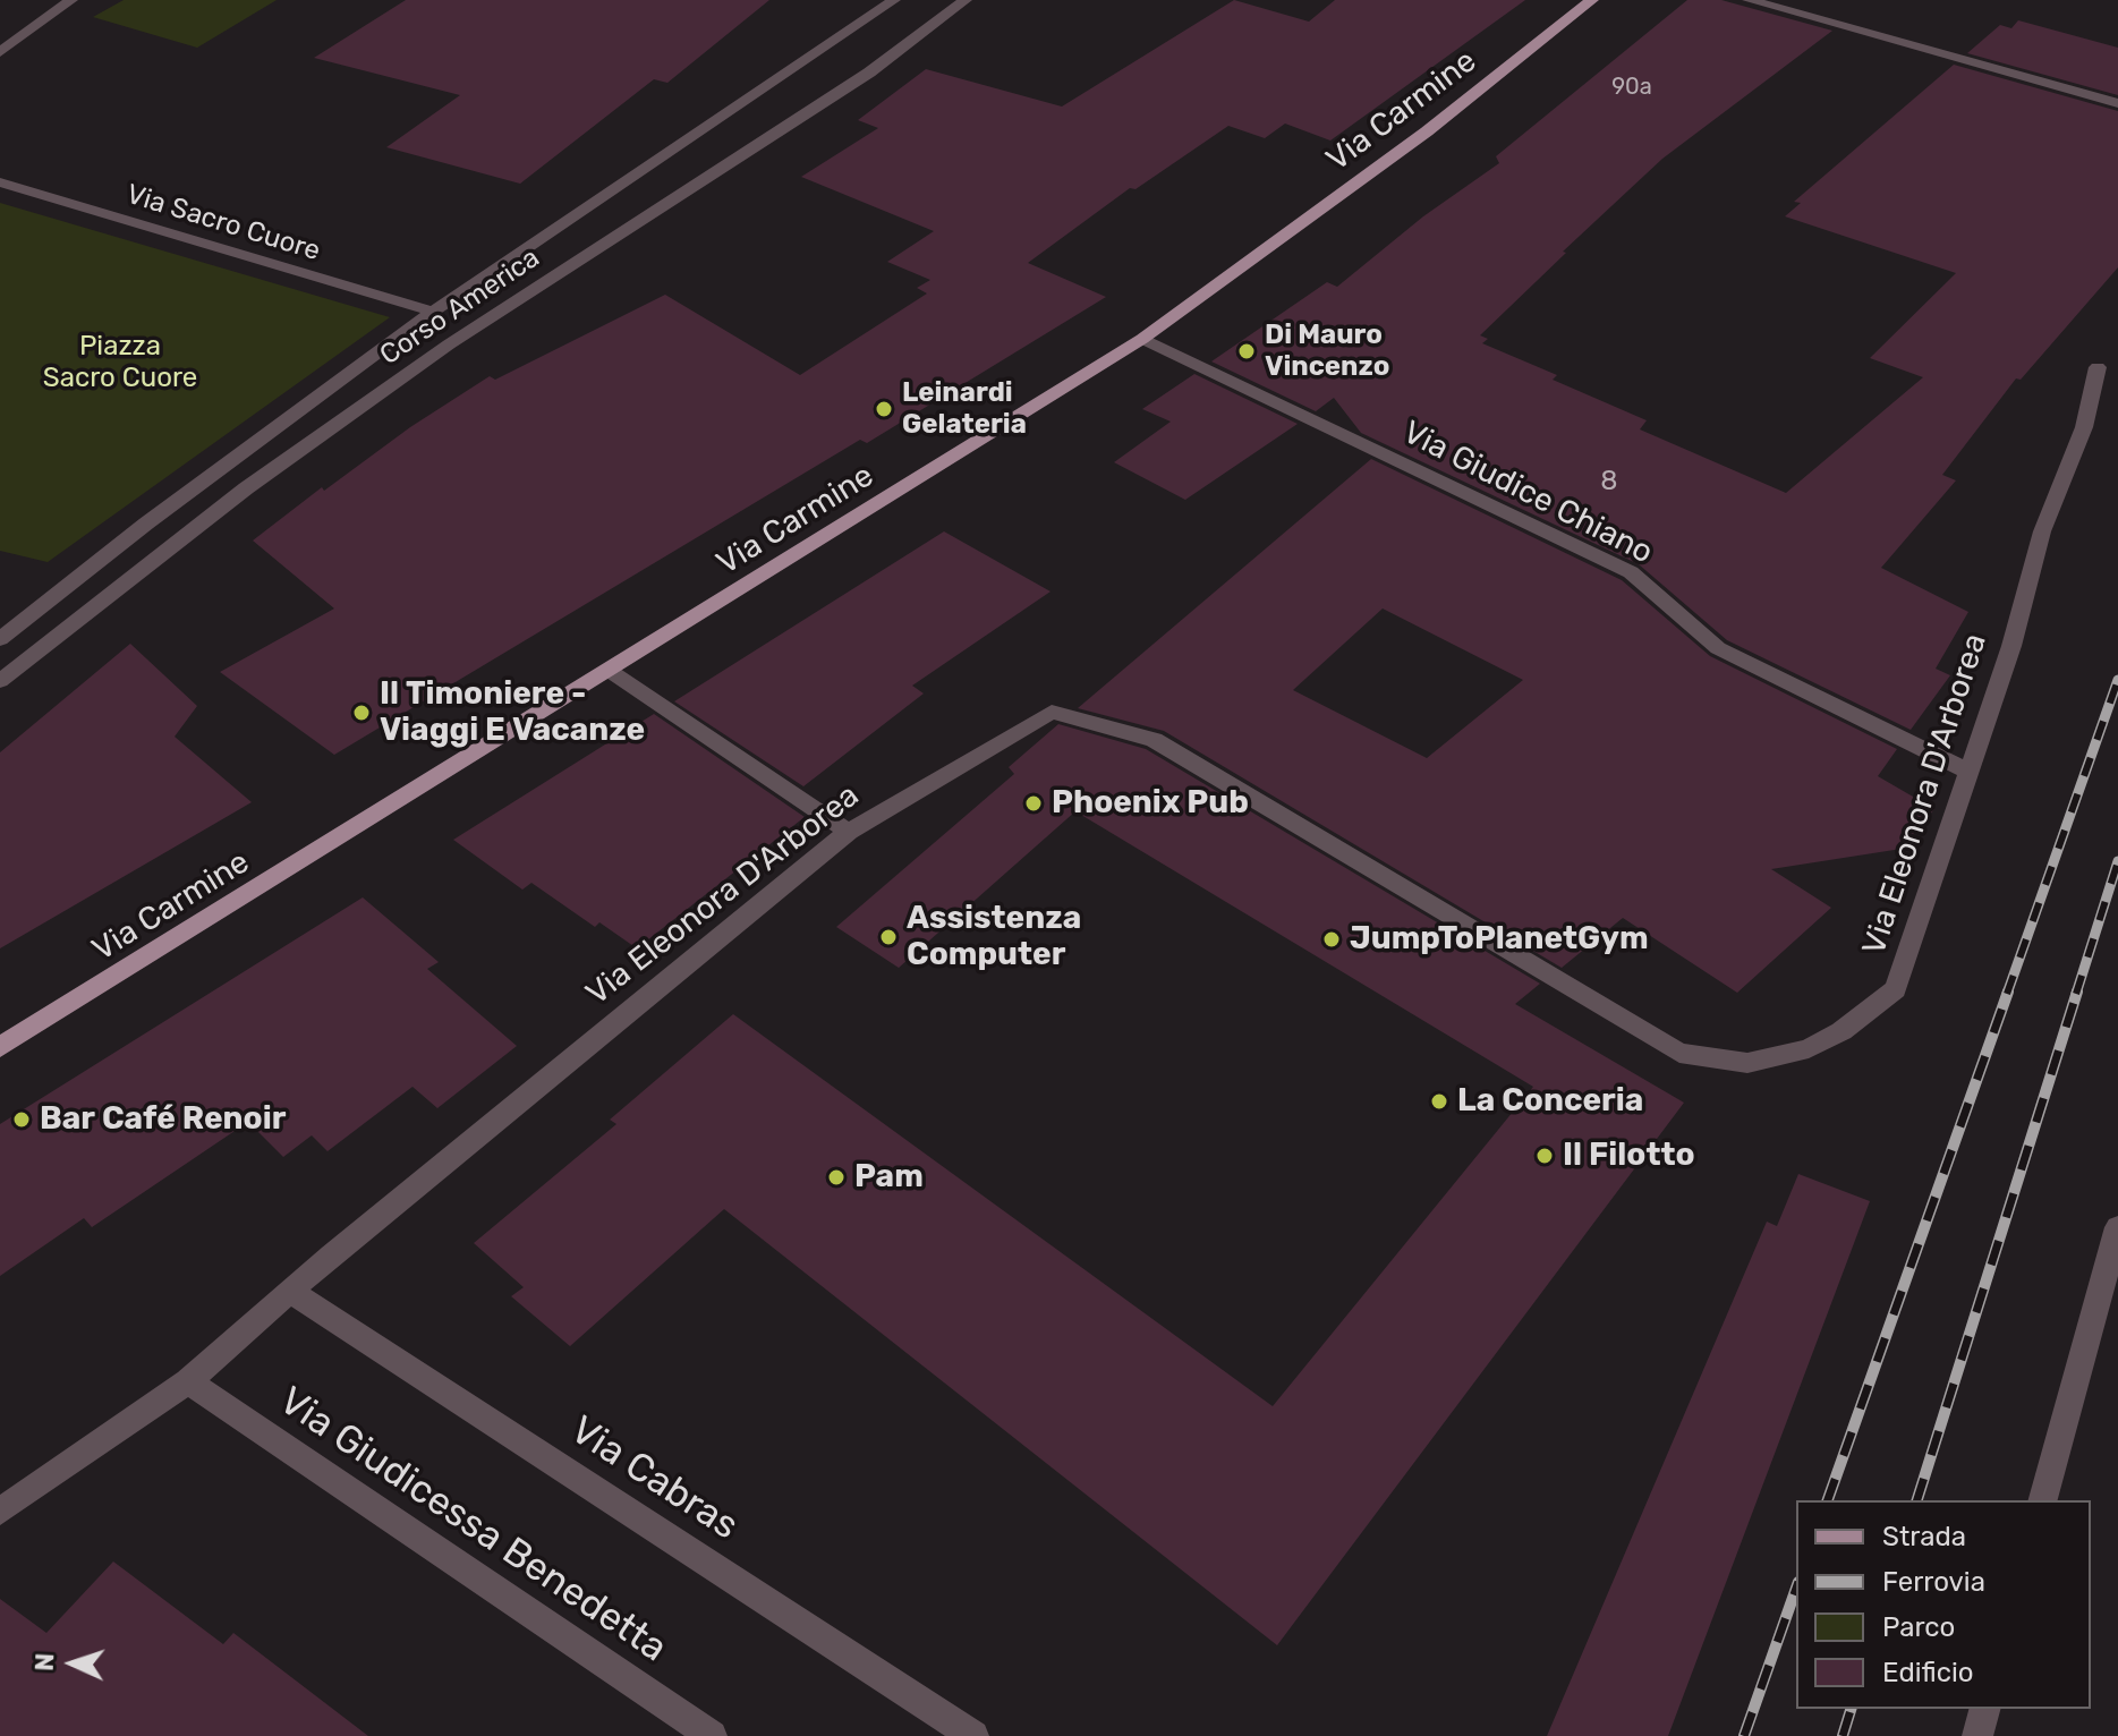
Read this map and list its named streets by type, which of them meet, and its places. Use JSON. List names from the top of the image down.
{
  "streets": {
    "main road": ["Via Carmine"],
    "street": [
      "Via Sacro Cuore",
      "Corso America",
      "Via Giudice Chiano",
      "Via Eleonora D'Arborea",
      "Via Cabras",
      "Via Giudicessa Benedetta"
    ]
  },
  "crossings": [
    ["Via Carmine", "Via Giudice Chiano"],
    ["Via Sacro Cuore", "Corso America"],
    ["Via Giudice Chiano", "Via Eleonora D'Arborea"],
    ["Via Eleonora D'Arborea", "Via Cabras"],
    ["Via Eleonora D'Arborea", "Via Giudicessa Benedetta"]
  ],
  "parks": ["Piazza Sacro Cuore"],
  "places": [
    "Di Mauro Vincenzo",
    "Leinardi Gelateria",
    "Il Timoniere - Viaggi E Vacanze",
    "Phoenix Pub",
    "Assistenza Computer",
    "JumpToPlanetGym",
    "La Conceria",
    "Bar Café Renoir",
    "Il Filotto",
    "Pam"
  ],
  "house_numbers": ["90a", "8"],
  "legend": [
    "Strada",
    "Ferrovia",
    "Parco",
    "Edificio"
  ],
  "north": "left"
}
